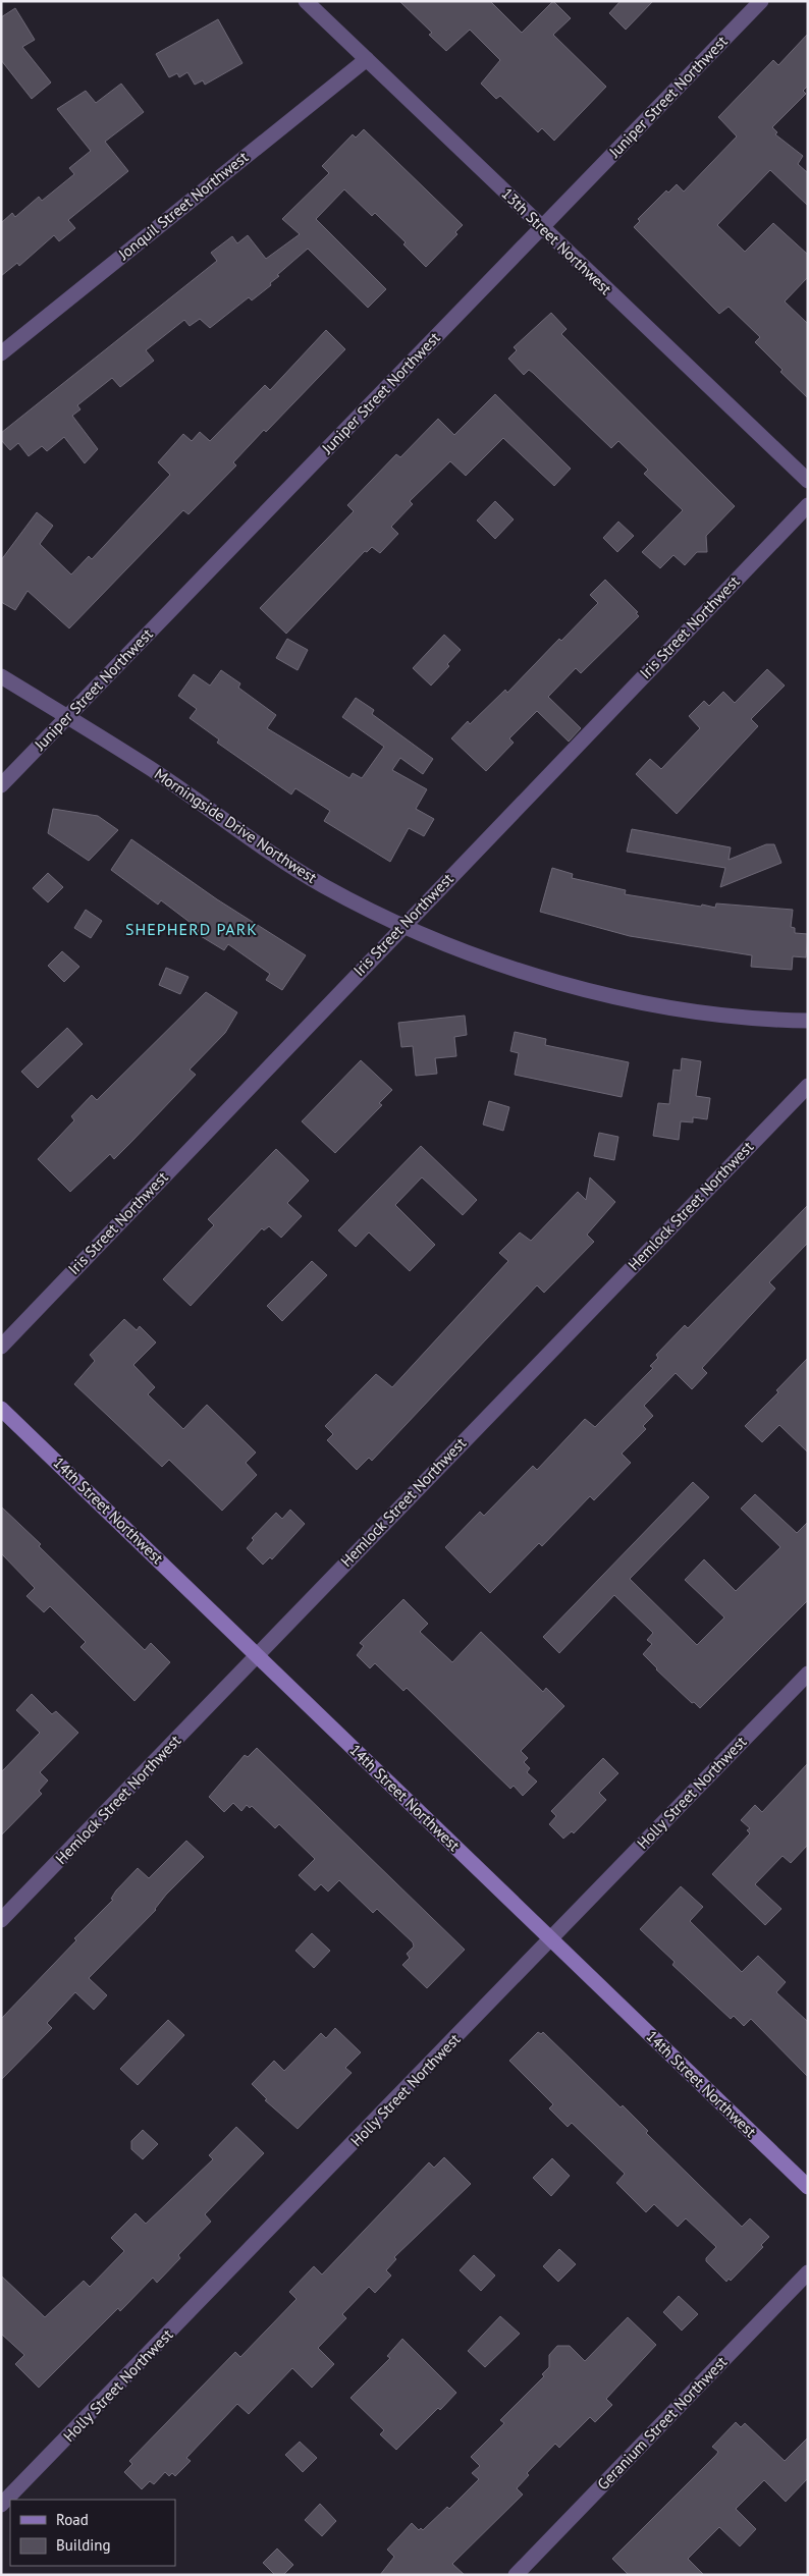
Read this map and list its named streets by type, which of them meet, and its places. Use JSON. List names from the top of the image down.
{
  "streets": {
    "street": [
      "Juniper Street Northwest",
      "Jonquil Street Northwest",
      "13th Street Northwest",
      "Iris Street Northwest",
      "Morningside Drive Northwest",
      "Hemlock Street Northwest",
      "14th Street Northwest",
      "Holly Street Northwest",
      "Geranium Street Northwest"
    ]
  },
  "crossings": [
    ["Juniper Street Northwest", "13th Street Northwest"],
    ["Juniper Street Northwest", "Morningside Drive Northwest"],
    ["Jonquil Street Northwest", "13th Street Northwest"],
    ["Iris Street Northwest", "Morningside Drive Northwest"],
    ["Hemlock Street Northwest", "14th Street Northwest"],
    ["14th Street Northwest", "Holly Street Northwest"]
  ],
  "districts": ["SHEPHERD PARK"],
  "legend": ["Road", "Building"]
}
